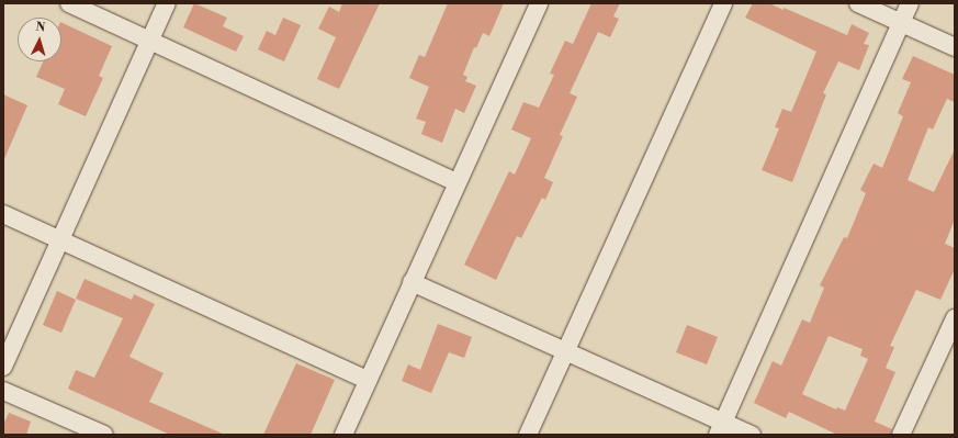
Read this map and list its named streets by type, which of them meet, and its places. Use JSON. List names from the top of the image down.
{
  "north": "top"
}
